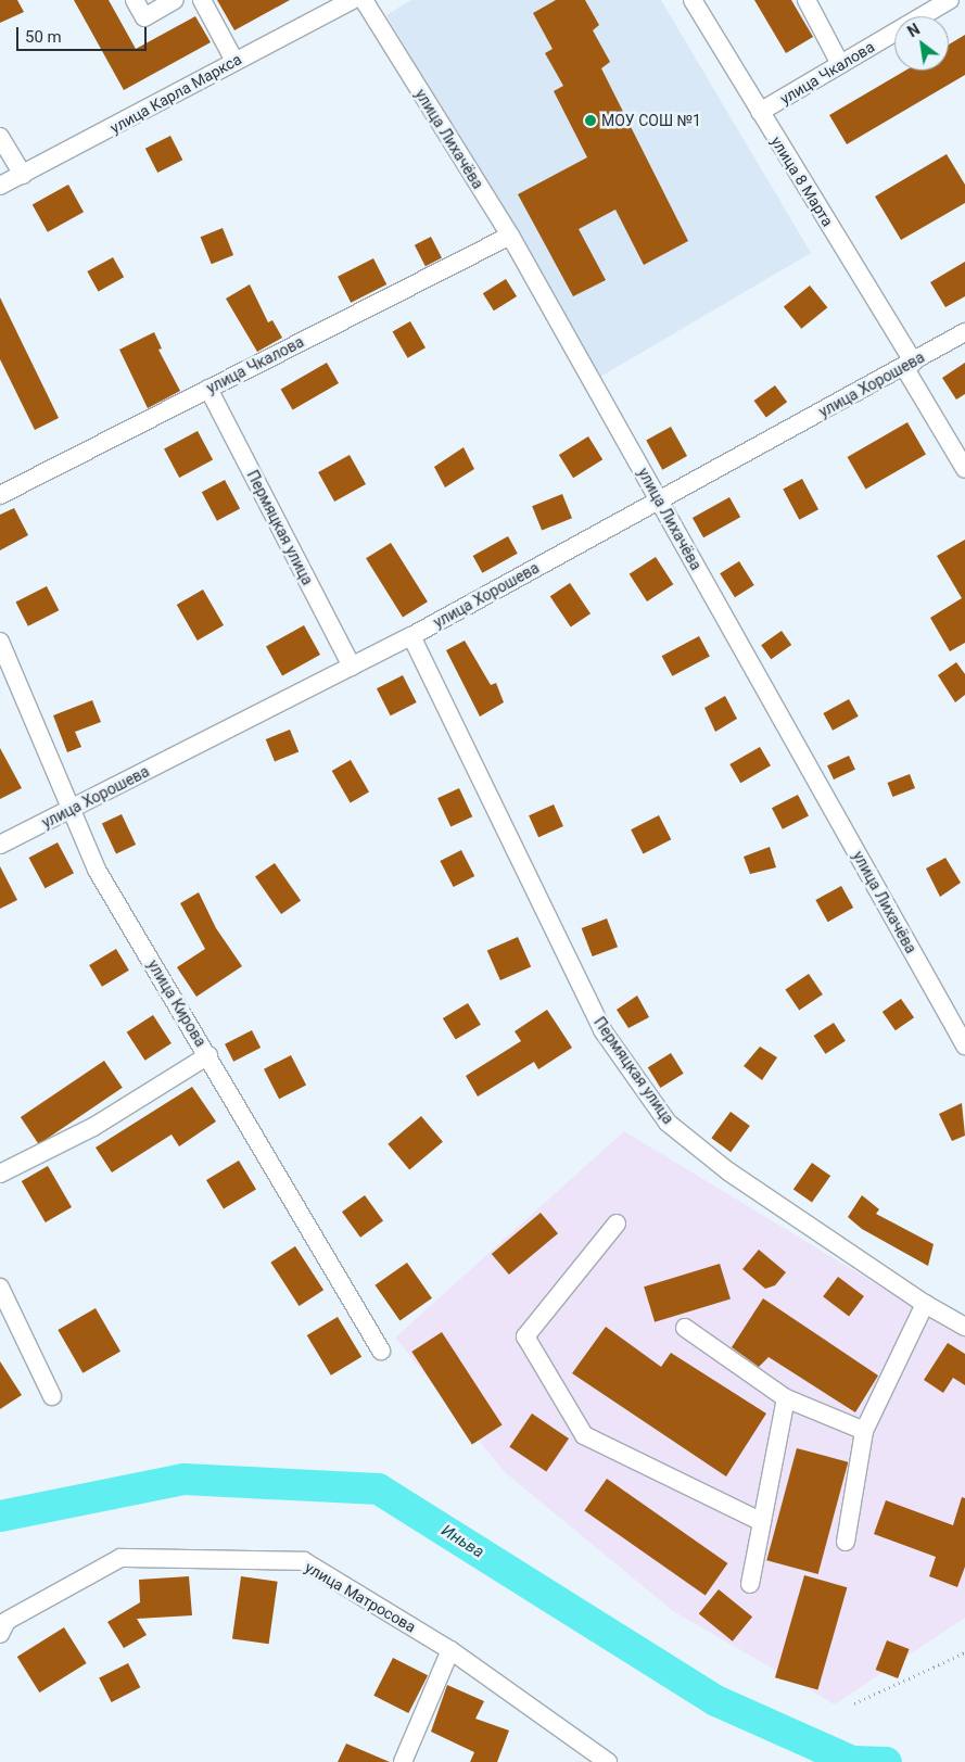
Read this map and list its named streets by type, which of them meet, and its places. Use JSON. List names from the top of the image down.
{
  "streets": {
    "street": [
      "улица Чкалова",
      "улица Карла Маркса",
      "улица Лихачёва",
      "улица 8 Марта",
      "улица Хорошева",
      "Пермяцкая улица",
      "улица Кирова",
      "улица Матросова"
    ]
  },
  "crossings": [
    ["улица Чкалова", "улица Лихачёва"],
    ["улица Чкалова", "улица 8 Марта"],
    ["улица Чкалова", "Пермяцкая улица"],
    ["улица Лихачёва", "улица Хорошева"],
    ["улица 8 Марта", "улица Хорошева"],
    ["улица Хорошева", "Пермяцкая улица"],
    ["улица Хорошева", "улица Кирова"]
  ],
  "water": ["Иньва"],
  "places": ["МОУ СОШ №1"],
  "scale_bar": "50 m",
  "north": "top left"
}
